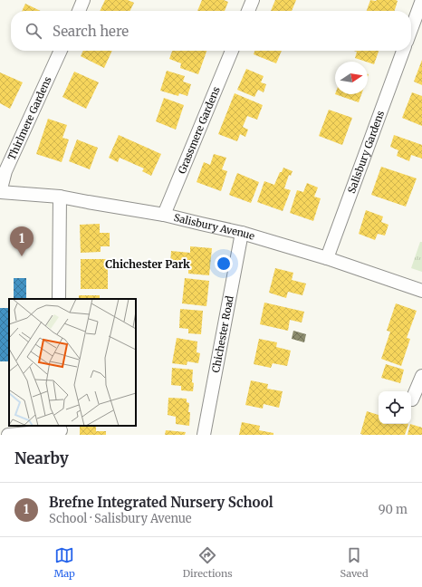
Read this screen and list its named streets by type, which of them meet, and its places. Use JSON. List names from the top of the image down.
{
  "streets": {
    "street": [
      "Thirlmere Gardens",
      "Grassmere Gardens",
      "Salisbury Gardens",
      "Salisbury Avenue",
      "Chichester Road"
    ]
  },
  "crossings": [
    ["Thirlmere Gardens", "Salisbury Avenue"],
    ["Grassmere Gardens", "Salisbury Avenue"],
    ["Salisbury Gardens", "Salisbury Avenue"],
    ["Salisbury Avenue", "Chichester Road"]
  ],
  "districts": ["Chichester Park"],
  "north": "right",
  "page": {
    "search": "Search here",
    "pins": "1",
    "heading": "Nearby",
    "list": [
      {
        "mark": "1",
        "name": "Brefne Integrated Nursery School",
        "note": "School · Salisbury Avenue",
        "value": "90 m"
      }
    ],
    "nav": ["Map", "Directions", "Saved"]
  }
}
